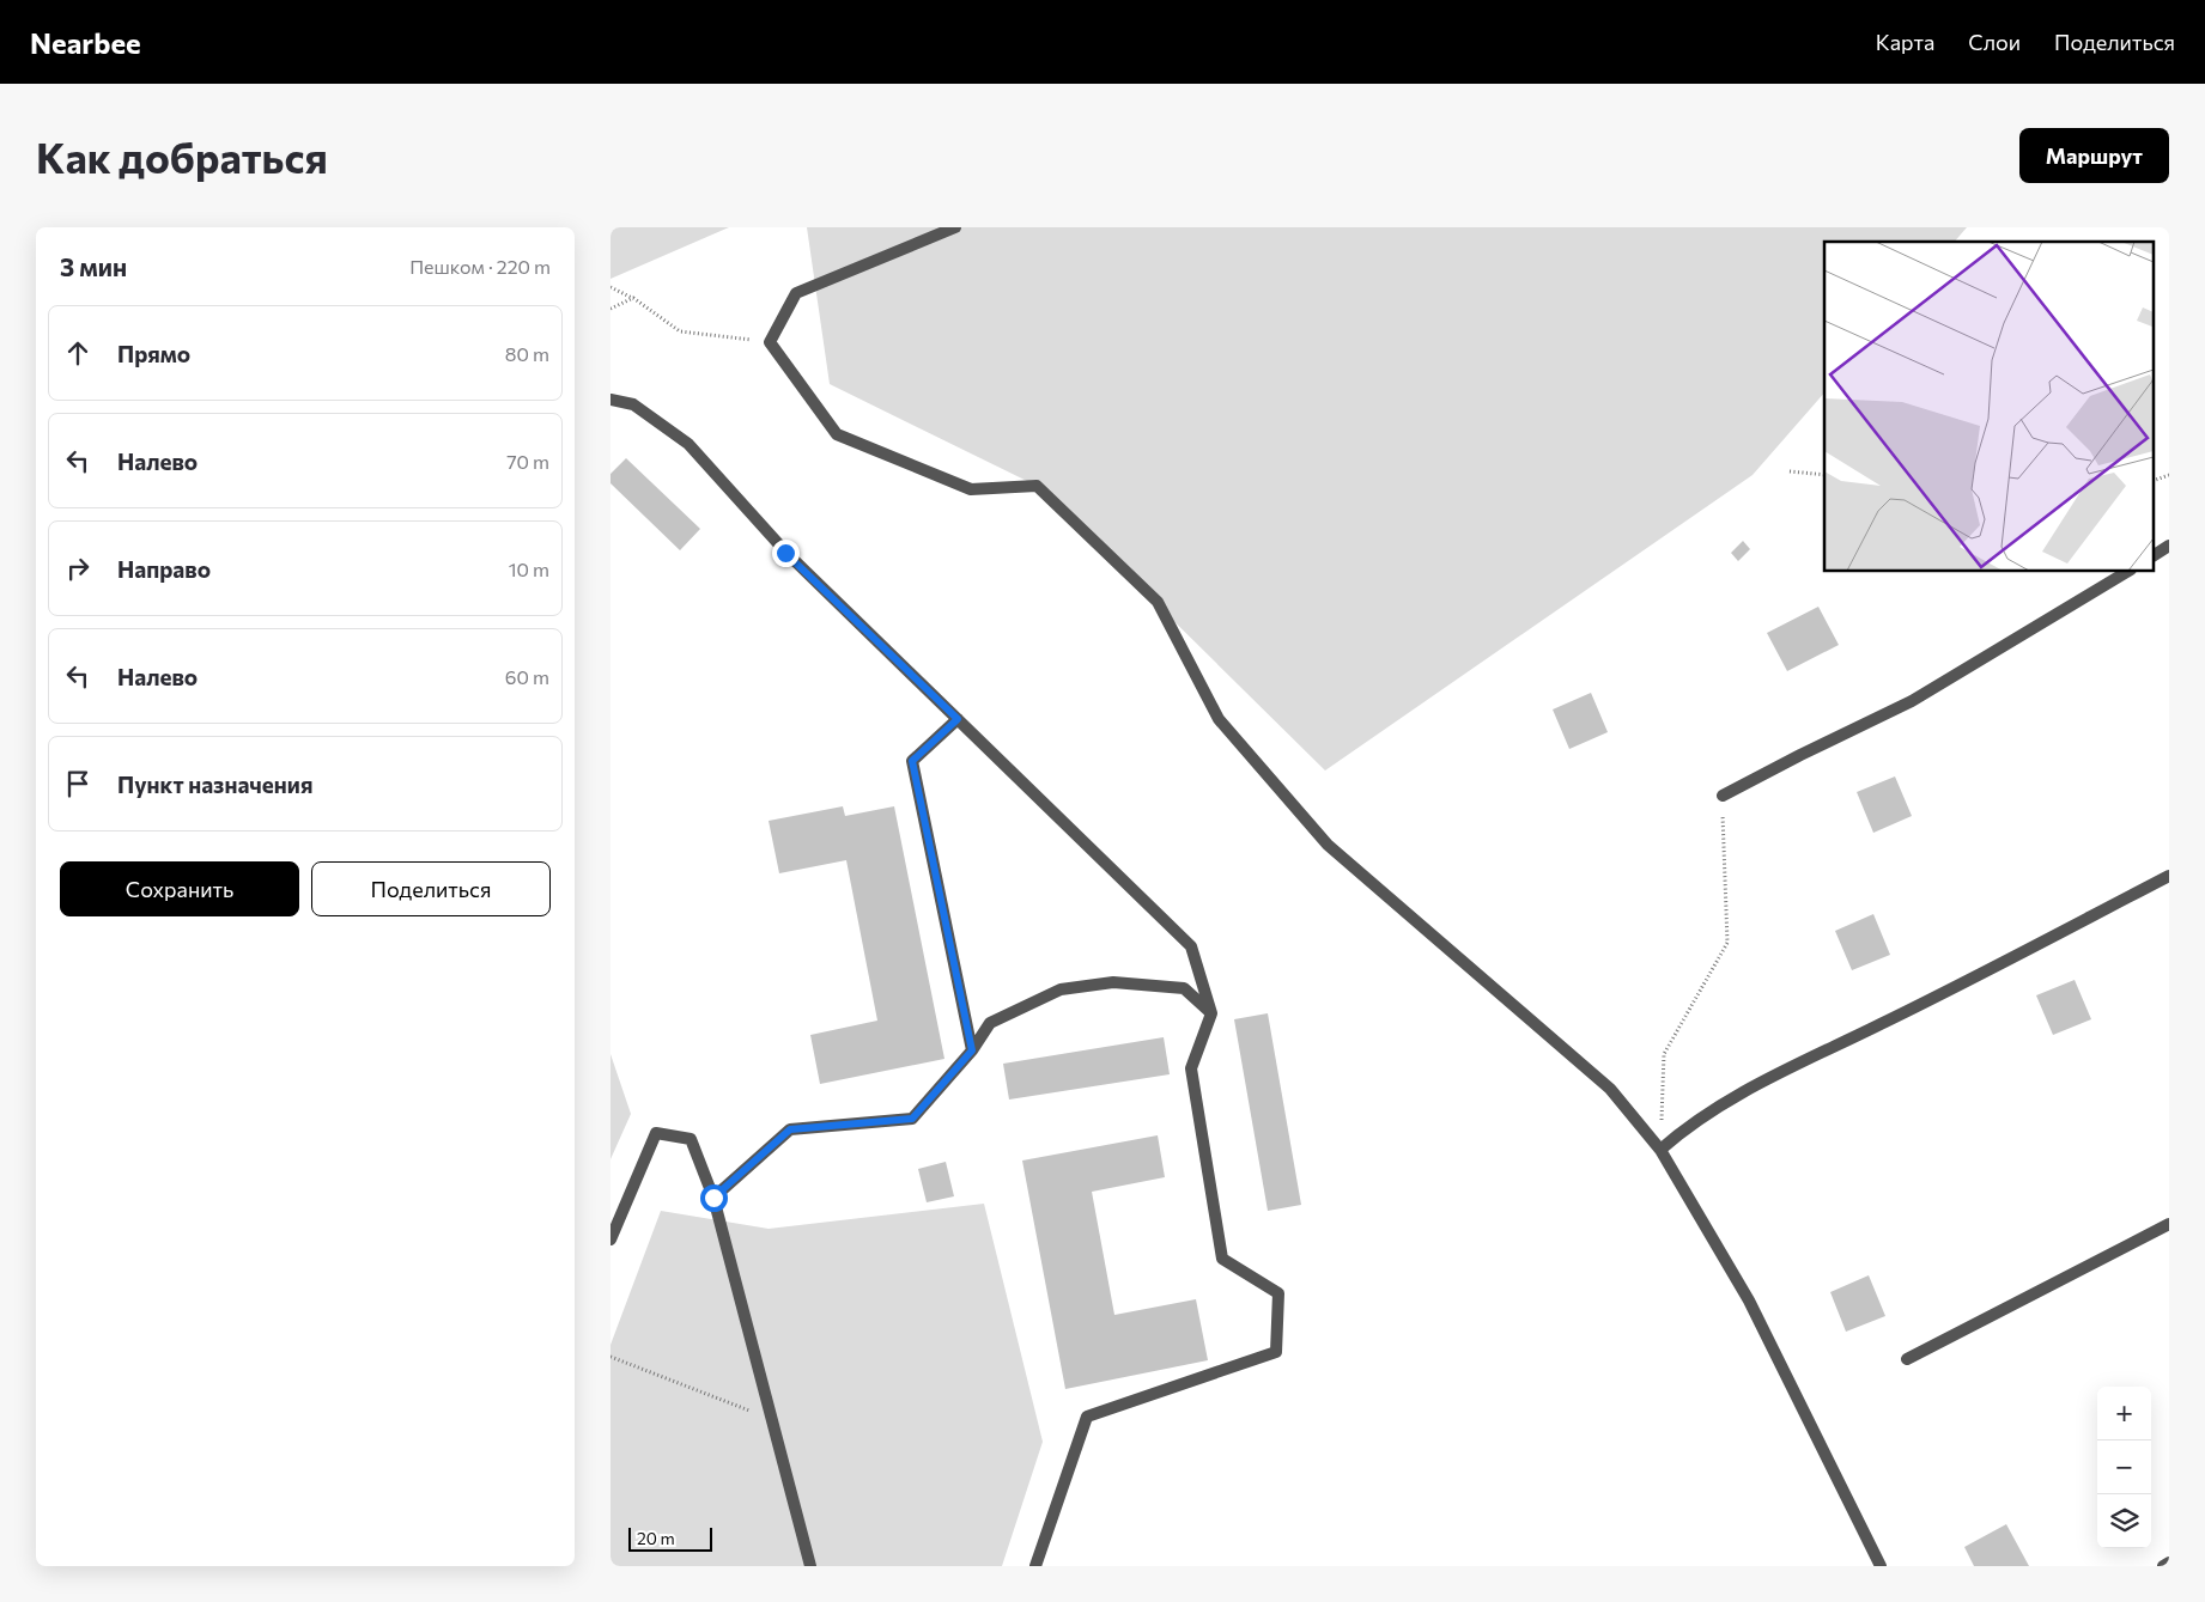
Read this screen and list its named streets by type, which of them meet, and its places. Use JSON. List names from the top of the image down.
{
  "scale_bar": "20 m",
  "page": {
    "header": "Nearbee",
    "nav": ["Карта", "Слои", "Поделиться"],
    "buttons": [
      "Маршрут",
      ["Сохранить", "Поделиться"]
    ],
    "title": "Как добраться",
    "heading": ["3 мин", "Пешком · 220 m"],
    "list": [
      ["Прямо", "80 m"],
      ["Налево", "70 m"],
      ["Направо", "10 m"],
      ["Налево", "60 m"],
      "Пункт назначения"
    ],
    "map_buttons": ["+", "−"],
    "scale": "20 m"
  }
}
